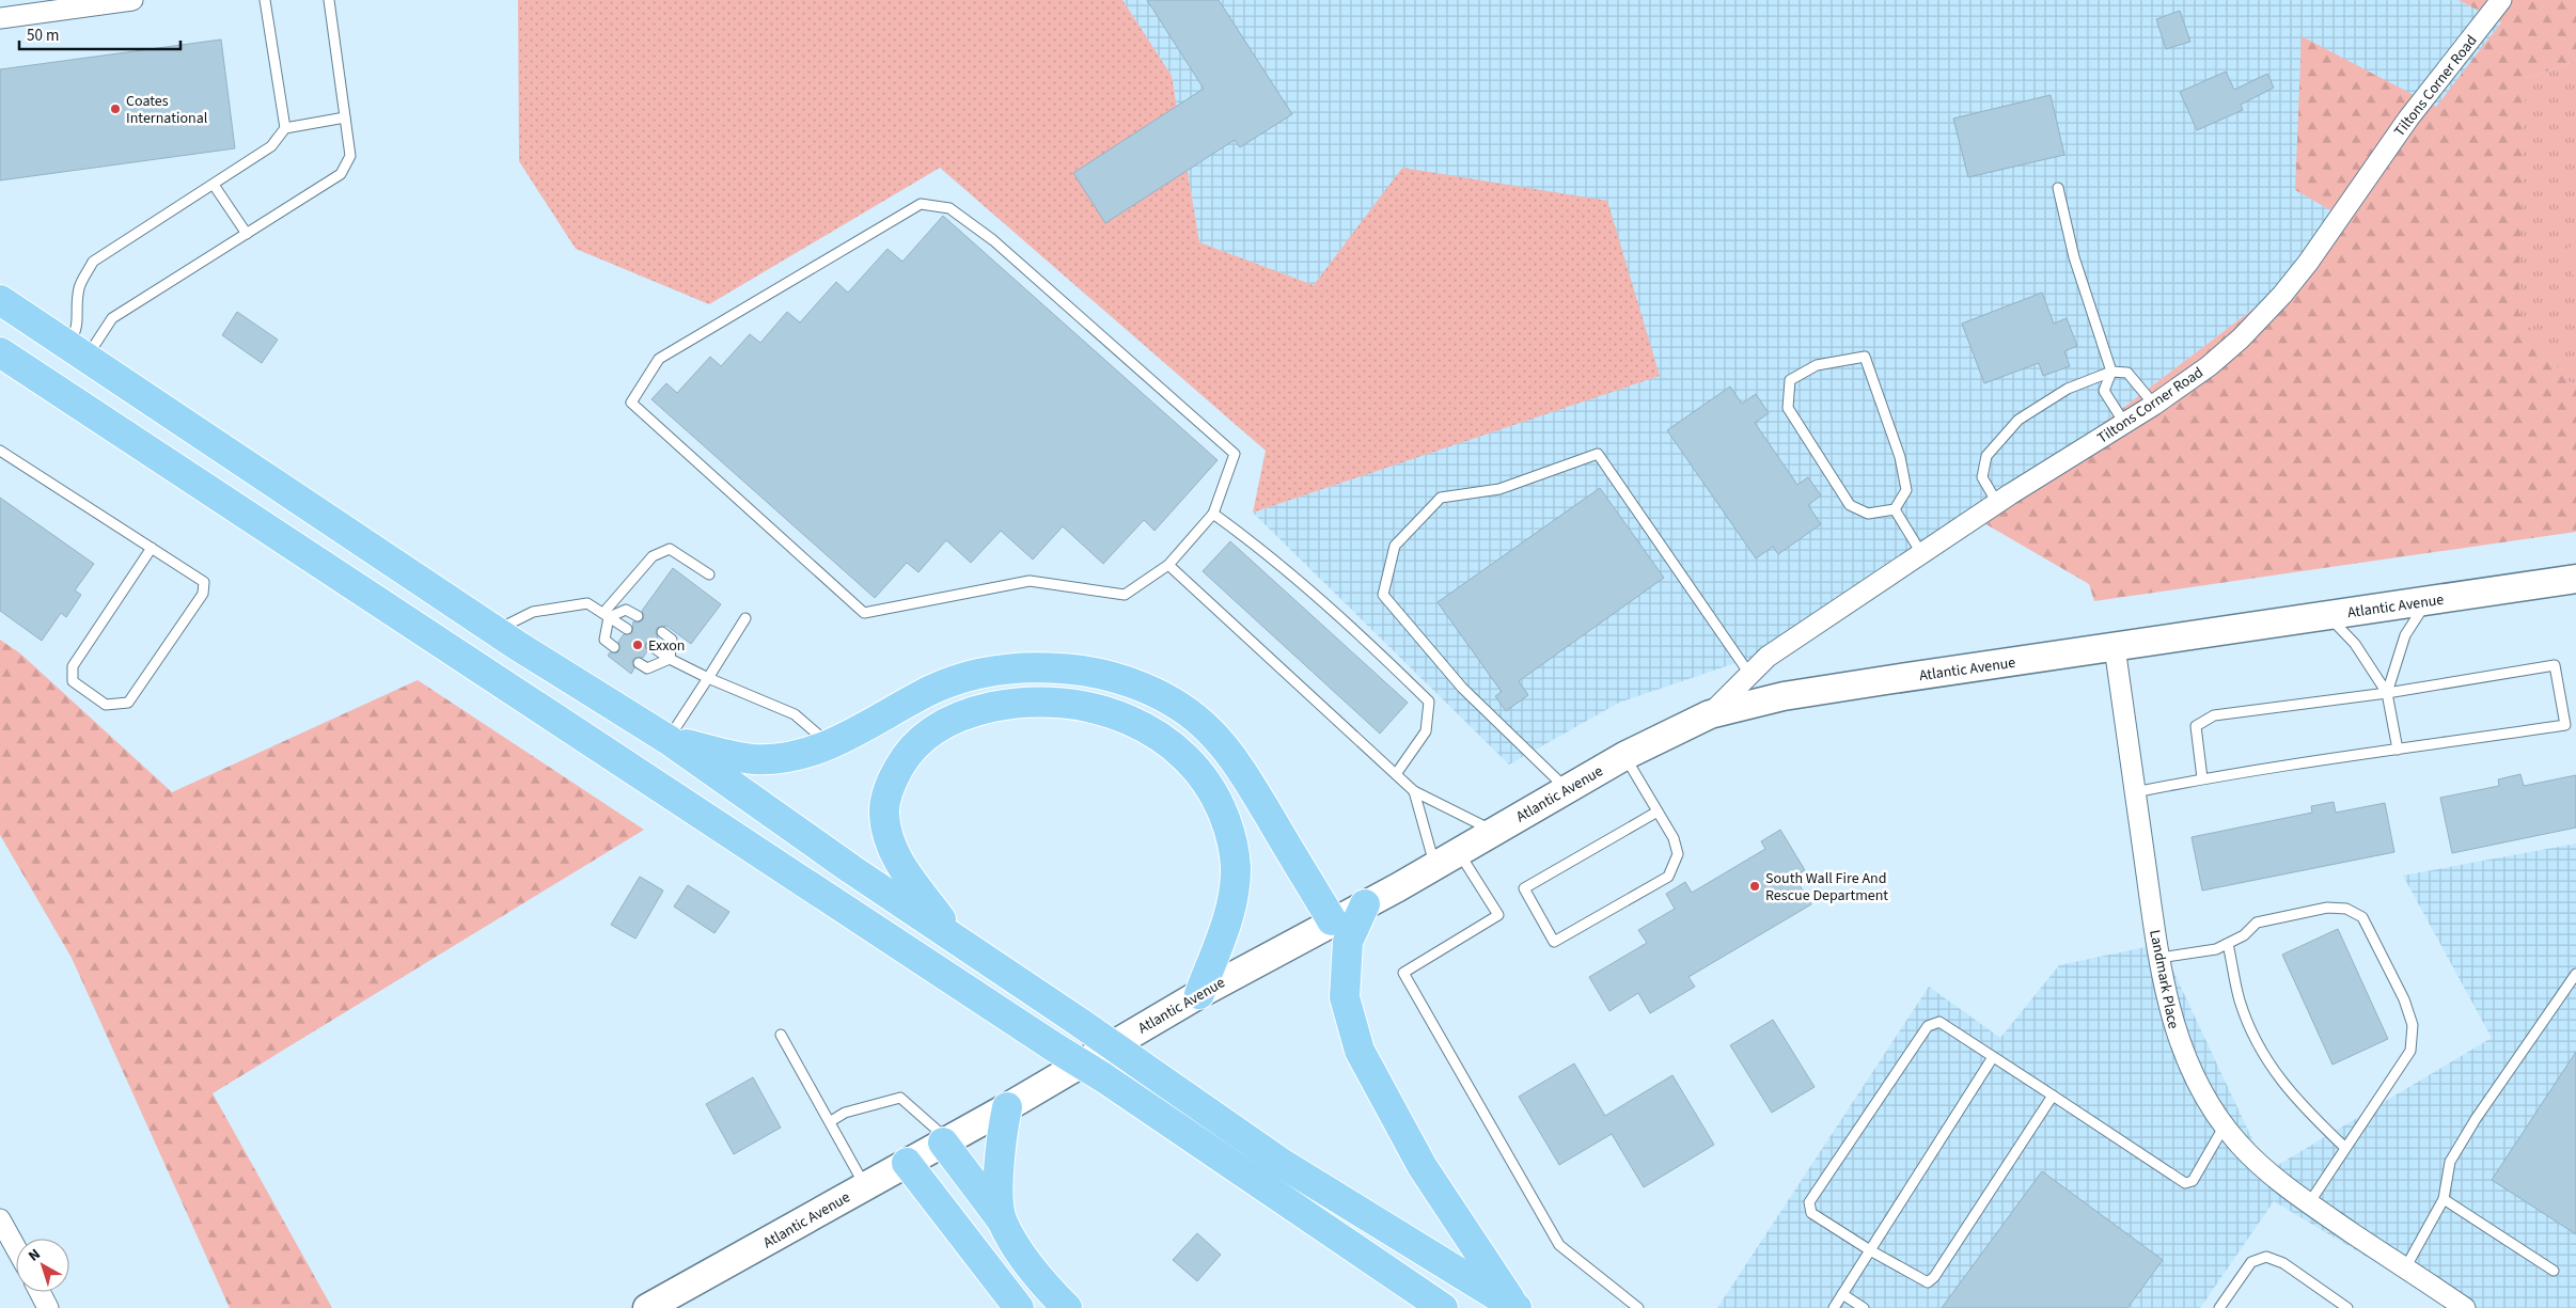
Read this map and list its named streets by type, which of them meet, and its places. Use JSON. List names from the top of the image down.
{
  "streets": {
    "main road": ["Atlantic Avenue"],
    "street": ["Tiltons Corner Road", "Landmark Place"]
  },
  "crossings": [
    ["Tiltons Corner Road", "Atlantic Avenue"],
    ["Atlantic Avenue", "Landmark Place"]
  ],
  "places": ["Coates International", "Exxon", "South Wall Fire And Rescue Department"],
  "scale_bar": "50 m",
  "north": "top left"
}
